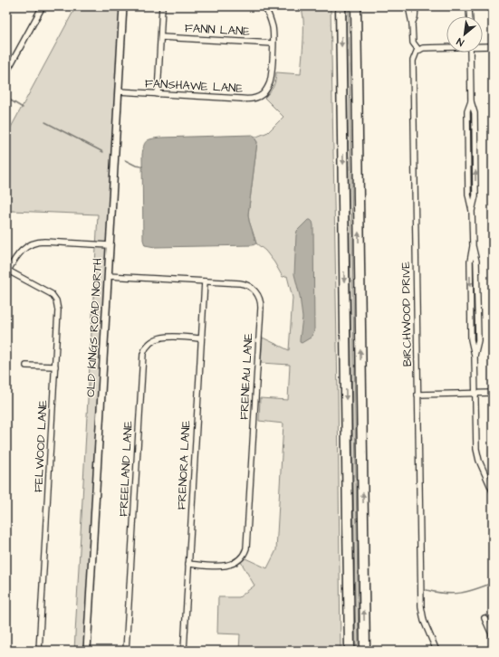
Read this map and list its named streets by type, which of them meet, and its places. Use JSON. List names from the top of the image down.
{
  "streets": {
    "street": [
      "FANN LANE",
      "FANSHAWE LANE",
      "BIRCHWOOD DRIVE",
      "OLD KINGS ROAD NORTH",
      "FRENEAU LANE",
      "FELWOOD LANE",
      "FRENORA LANE",
      "FREELAND LANE"
    ]
  },
  "crossings": [
    ["FANN LANE", "FANSHAWE LANE"],
    ["FANSHAWE LANE", "OLD KINGS ROAD NORTH"],
    ["OLD KINGS ROAD NORTH", "FRENEAU LANE"],
    ["FRENEAU LANE", "FRENORA LANE"],
    ["FRENORA LANE", "FREELAND LANE"]
  ],
  "north": "bottom left"
}
